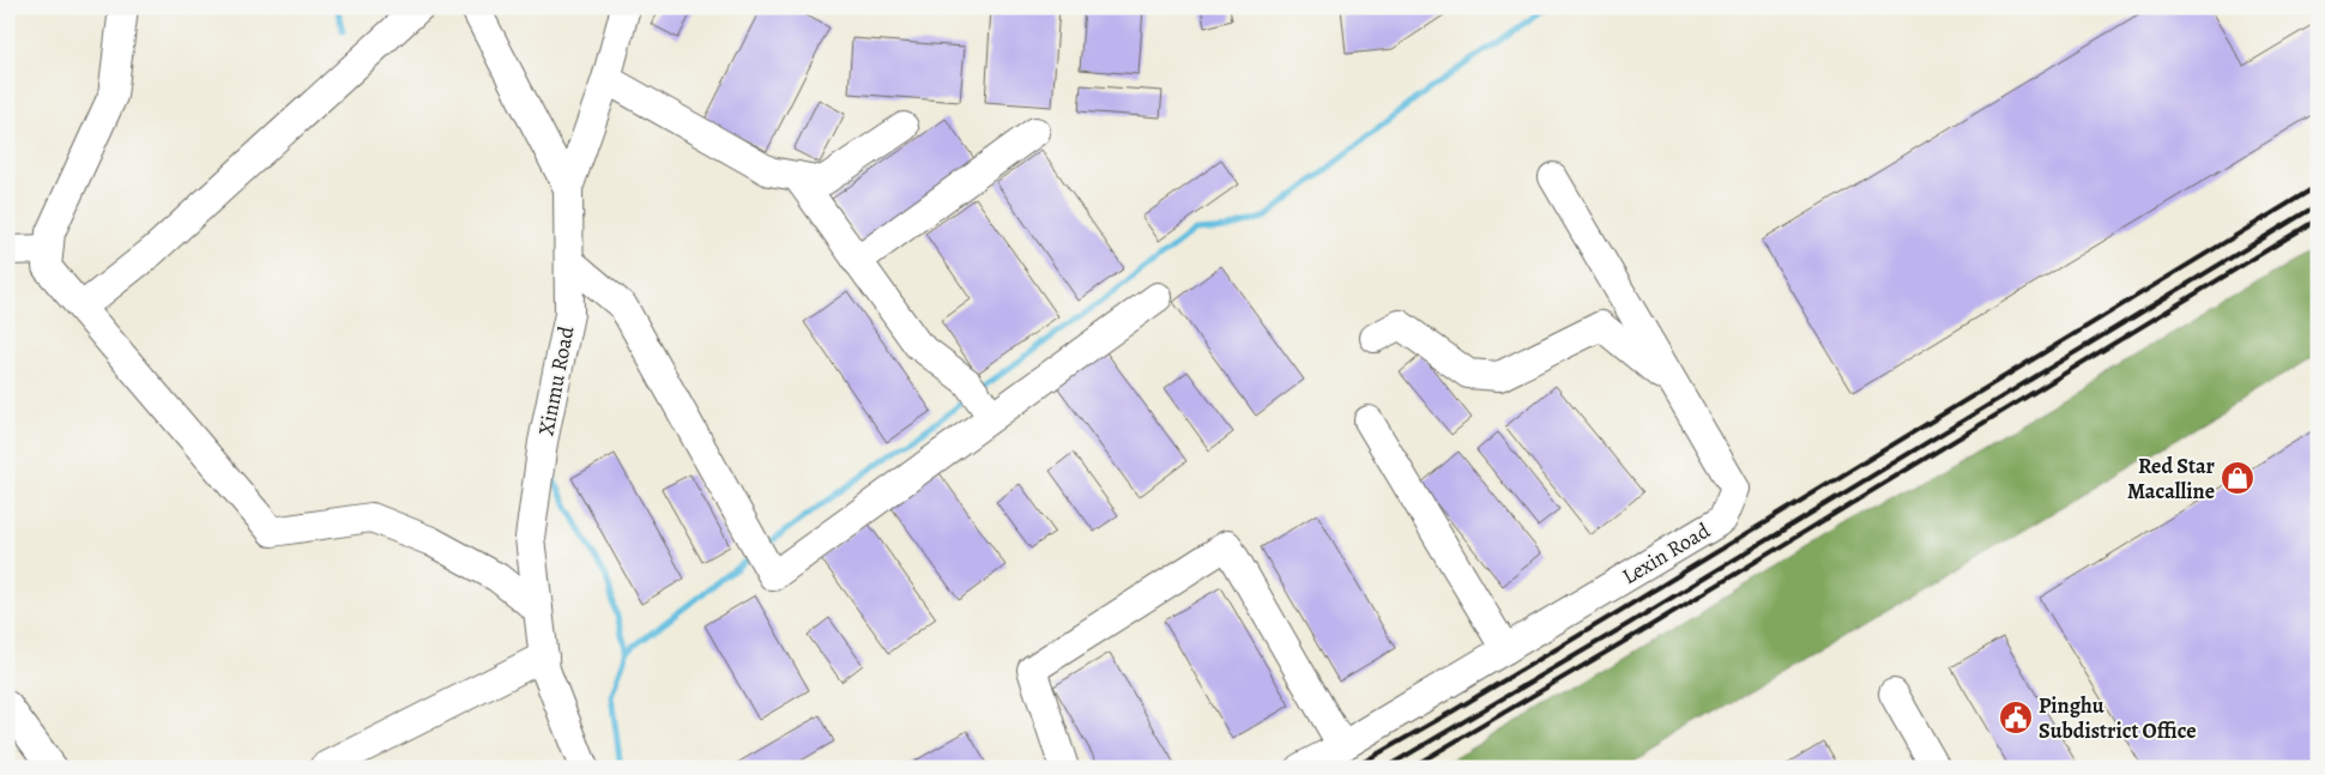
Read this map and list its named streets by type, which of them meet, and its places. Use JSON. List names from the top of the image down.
{
  "streets": {
    "street": ["Xinmu Road", "Lexin Road"]
  },
  "places": {
    "shop": ["Red Star Macalline"],
    "public building": ["Pinghu Subdistrict Office"]
  }
}
